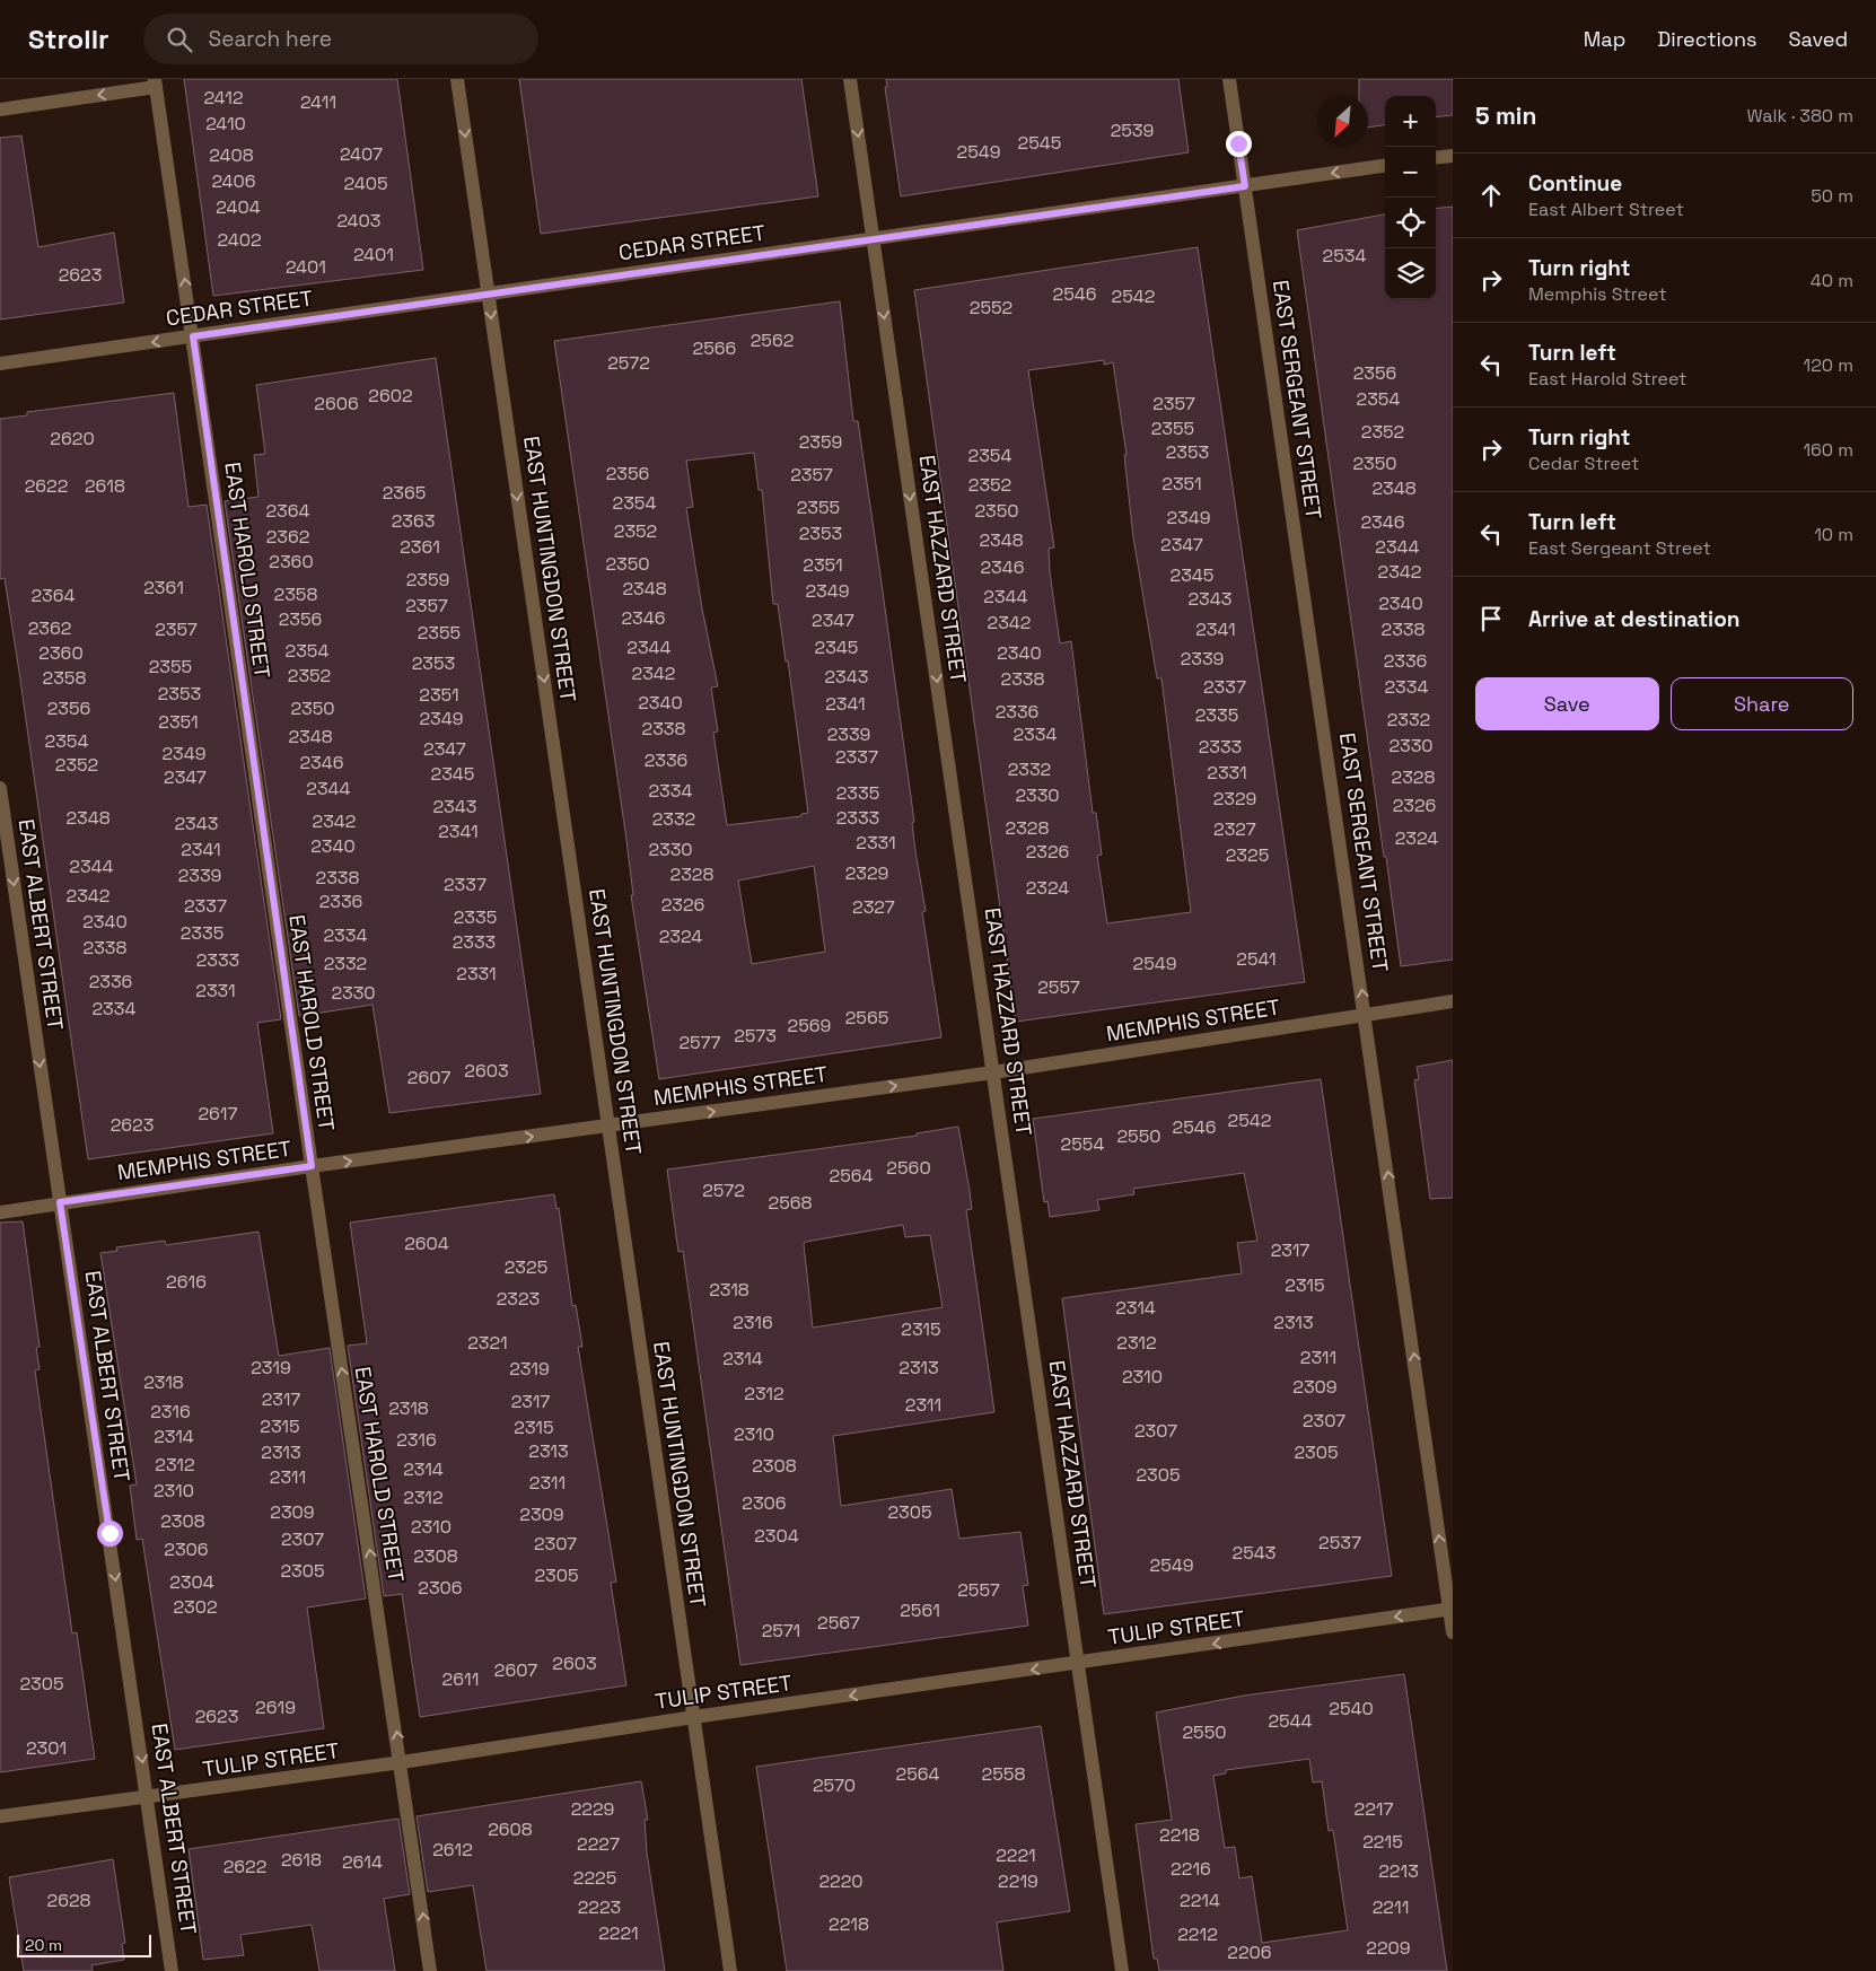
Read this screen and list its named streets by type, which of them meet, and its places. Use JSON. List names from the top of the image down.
{
  "streets": {
    "street": [
      "CEDAR STREET",
      "EAST SERGEANT STREET",
      "EAST HUNTINGDON STREET",
      "EAST HAZZARD STREET",
      "EAST HAROLD STREET",
      "EAST ALBERT STREET",
      "MEMPHIS STREET",
      "TULIP STREET"
    ]
  },
  "crossings": [
    ["CEDAR STREET", "EAST SERGEANT STREET"],
    ["CEDAR STREET", "EAST HUNTINGDON STREET"],
    ["CEDAR STREET", "EAST HAZZARD STREET"],
    ["CEDAR STREET", "EAST HAROLD STREET"],
    ["EAST SERGEANT STREET", "MEMPHIS STREET"],
    ["EAST SERGEANT STREET", "TULIP STREET"],
    ["EAST HUNTINGDON STREET", "MEMPHIS STREET"],
    ["EAST HUNTINGDON STREET", "TULIP STREET"],
    ["EAST HAZZARD STREET", "MEMPHIS STREET"],
    ["EAST HAZZARD STREET", "TULIP STREET"],
    ["EAST HAROLD STREET", "MEMPHIS STREET"],
    ["EAST HAROLD STREET", "TULIP STREET"],
    ["EAST ALBERT STREET", "MEMPHIS STREET"],
    ["EAST ALBERT STREET", "TULIP STREET"]
  ],
  "one_way": [
    "EAST SERGEANT STREET",
    "EAST HUNTINGDON STREET",
    "EAST HAZZARD STREET",
    "EAST HAROLD STREET",
    "EAST ALBERT STREET",
    "MEMPHIS STREET",
    "TULIP STREET"
  ],
  "house_numbers": [
    "2412",
    "2411",
    "2410",
    "2539",
    "2545",
    "2549",
    "2407",
    "2408",
    "2406",
    "2405",
    "2404",
    "2403",
    "2402",
    "2401",
    "2534",
    "2401",
    "2623",
    "2546",
    "2542",
    "2552",
    "2562",
    "2566",
    "2572",
    "2356",
    "2602",
    "2354",
    "2606",
    "2357",
    "2355",
    "2352",
    "2620",
    "2359",
    "2353",
    "2354",
    "2350",
    "2356",
    "2357",
    "2351",
    "2352",
    "2622",
    "2618",
    "2348",
    "2365",
    "2354",
    "2355",
    "2364",
    "2350",
    "2349",
    "2363",
    "2346",
    "2352",
    "2353",
    "2362",
    "2348",
    "2347",
    "2361",
    "2344",
    "2360",
    "2350",
    "2351",
    "2346",
    "2342",
    "2345",
    "2359",
    "2361",
    "2348",
    "2349",
    "2358",
    "2364",
    "2344",
    "2343",
    "2340",
    "2357",
    "2346",
    "2356",
    "2347",
    "2342",
    "2362",
    "2357",
    "2341",
    "2338",
    "2355",
    "2344",
    "2345",
    "2354",
    "2360",
    "2340",
    "2339",
    "2336",
    "2353",
    "2355",
    "2342",
    "2352",
    "2343",
    "2358",
    "2338",
    "2337",
    "2334",
    "2353",
    "2351",
    "2340",
    "2341",
    "2356",
    "2350",
    "2336",
    "2335",
    "2349",
    "2332",
    "2351",
    "2338",
    "2339",
    "2334",
    "2348",
    "2354",
    "2330",
    "2333",
    "2347",
    "2349",
    "2337",
    "2336",
    "2346",
    "2352",
    "2332",
    "2331",
    "2345",
    "2347",
    "2328",
    "2344",
    "2334",
    "2335",
    "2330",
    "2329",
    "2326",
    "2343",
    "2348",
    "2333",
    "2332",
    "2342",
    "2343",
    "2328",
    "2327",
    "2341",
    "2324",
    "2331",
    "2340",
    "2341",
    "2330",
    "2326",
    "2325",
    "2344",
    "2329",
    "2328",
    "2339",
    "2338",
    "2337",
    "2324",
    "2342",
    "2336",
    "2326",
    "2337",
    "2327",
    "2335",
    "2340",
    "2335",
    "2334",
    "2324",
    "2333",
    "2338",
    "2541",
    "2333",
    "2332",
    "2549",
    "2331",
    "2336",
    "2557",
    "2331",
    "2330",
    "2334",
    "2565",
    "2569",
    "2573",
    "2577",
    "2603",
    "2607",
    "2617",
    "2542",
    "2623",
    "2546",
    "2550",
    "2554",
    "2560",
    "2564",
    "2572",
    "2568",
    "2604",
    "2317",
    "2325",
    "2616",
    "2315",
    "2318",
    "2323",
    "2314",
    "2316",
    "2313",
    "2315",
    "2321",
    "2312",
    "2311",
    "2314",
    "2319",
    "2313",
    "2319",
    "2310",
    "2318",
    "2309",
    "2312",
    "2317",
    "2317",
    "2311",
    "2318",
    "2316",
    "2307",
    "2315",
    "2315",
    "2307",
    "2310",
    "2314",
    "2316",
    "2313",
    "2313",
    "2305",
    "2312",
    "2308",
    "2314",
    "2305",
    "2311",
    "2311",
    "2310",
    "2312",
    "2306",
    "2309",
    "2305",
    "2309",
    "2308",
    "2310",
    "2304",
    "2307",
    "2537",
    "2307",
    "2306",
    "2543",
    "2308",
    "2549",
    "2305",
    "2305",
    "2304",
    "2306",
    "2557",
    "2302",
    "2561",
    "2567",
    "2571",
    "2603",
    "2607",
    "2611",
    "2305",
    "2619",
    "2540",
    "2623",
    "2544",
    "2550",
    "2301",
    "2564",
    "2558",
    "2570",
    "2229",
    "2217",
    "2608",
    "2218",
    "2215",
    "2227",
    "2612",
    "2221",
    "2618",
    "2614",
    "2622",
    "2216",
    "2213",
    "2225",
    "2220",
    "2219",
    "2628",
    "2214",
    "2223",
    "2211",
    "2218",
    "2221",
    "2212",
    "2209",
    "2206"
  ],
  "scale_bar": "20 m",
  "north": "bottom left",
  "page": {
    "header": "Strollr",
    "search": "Search here",
    "nav": ["Map", "Directions", "Saved"],
    "heading": ["5 min", "Walk · 380 m"],
    "map_buttons": ["+", "−"],
    "list": [
      ["Continue", "East Albert Street", "50 m"],
      ["Turn right", "Memphis Street", "40 m"],
      ["Turn left", "East Harold Street", "120 m"],
      ["Turn right", "Cedar Street", "160 m"],
      ["Turn left", "East Sergeant Street", "10 m"],
      "Arrive at destination"
    ],
    "buttons": ["Save", "Share"],
    "scale": "20 m"
  }
}
